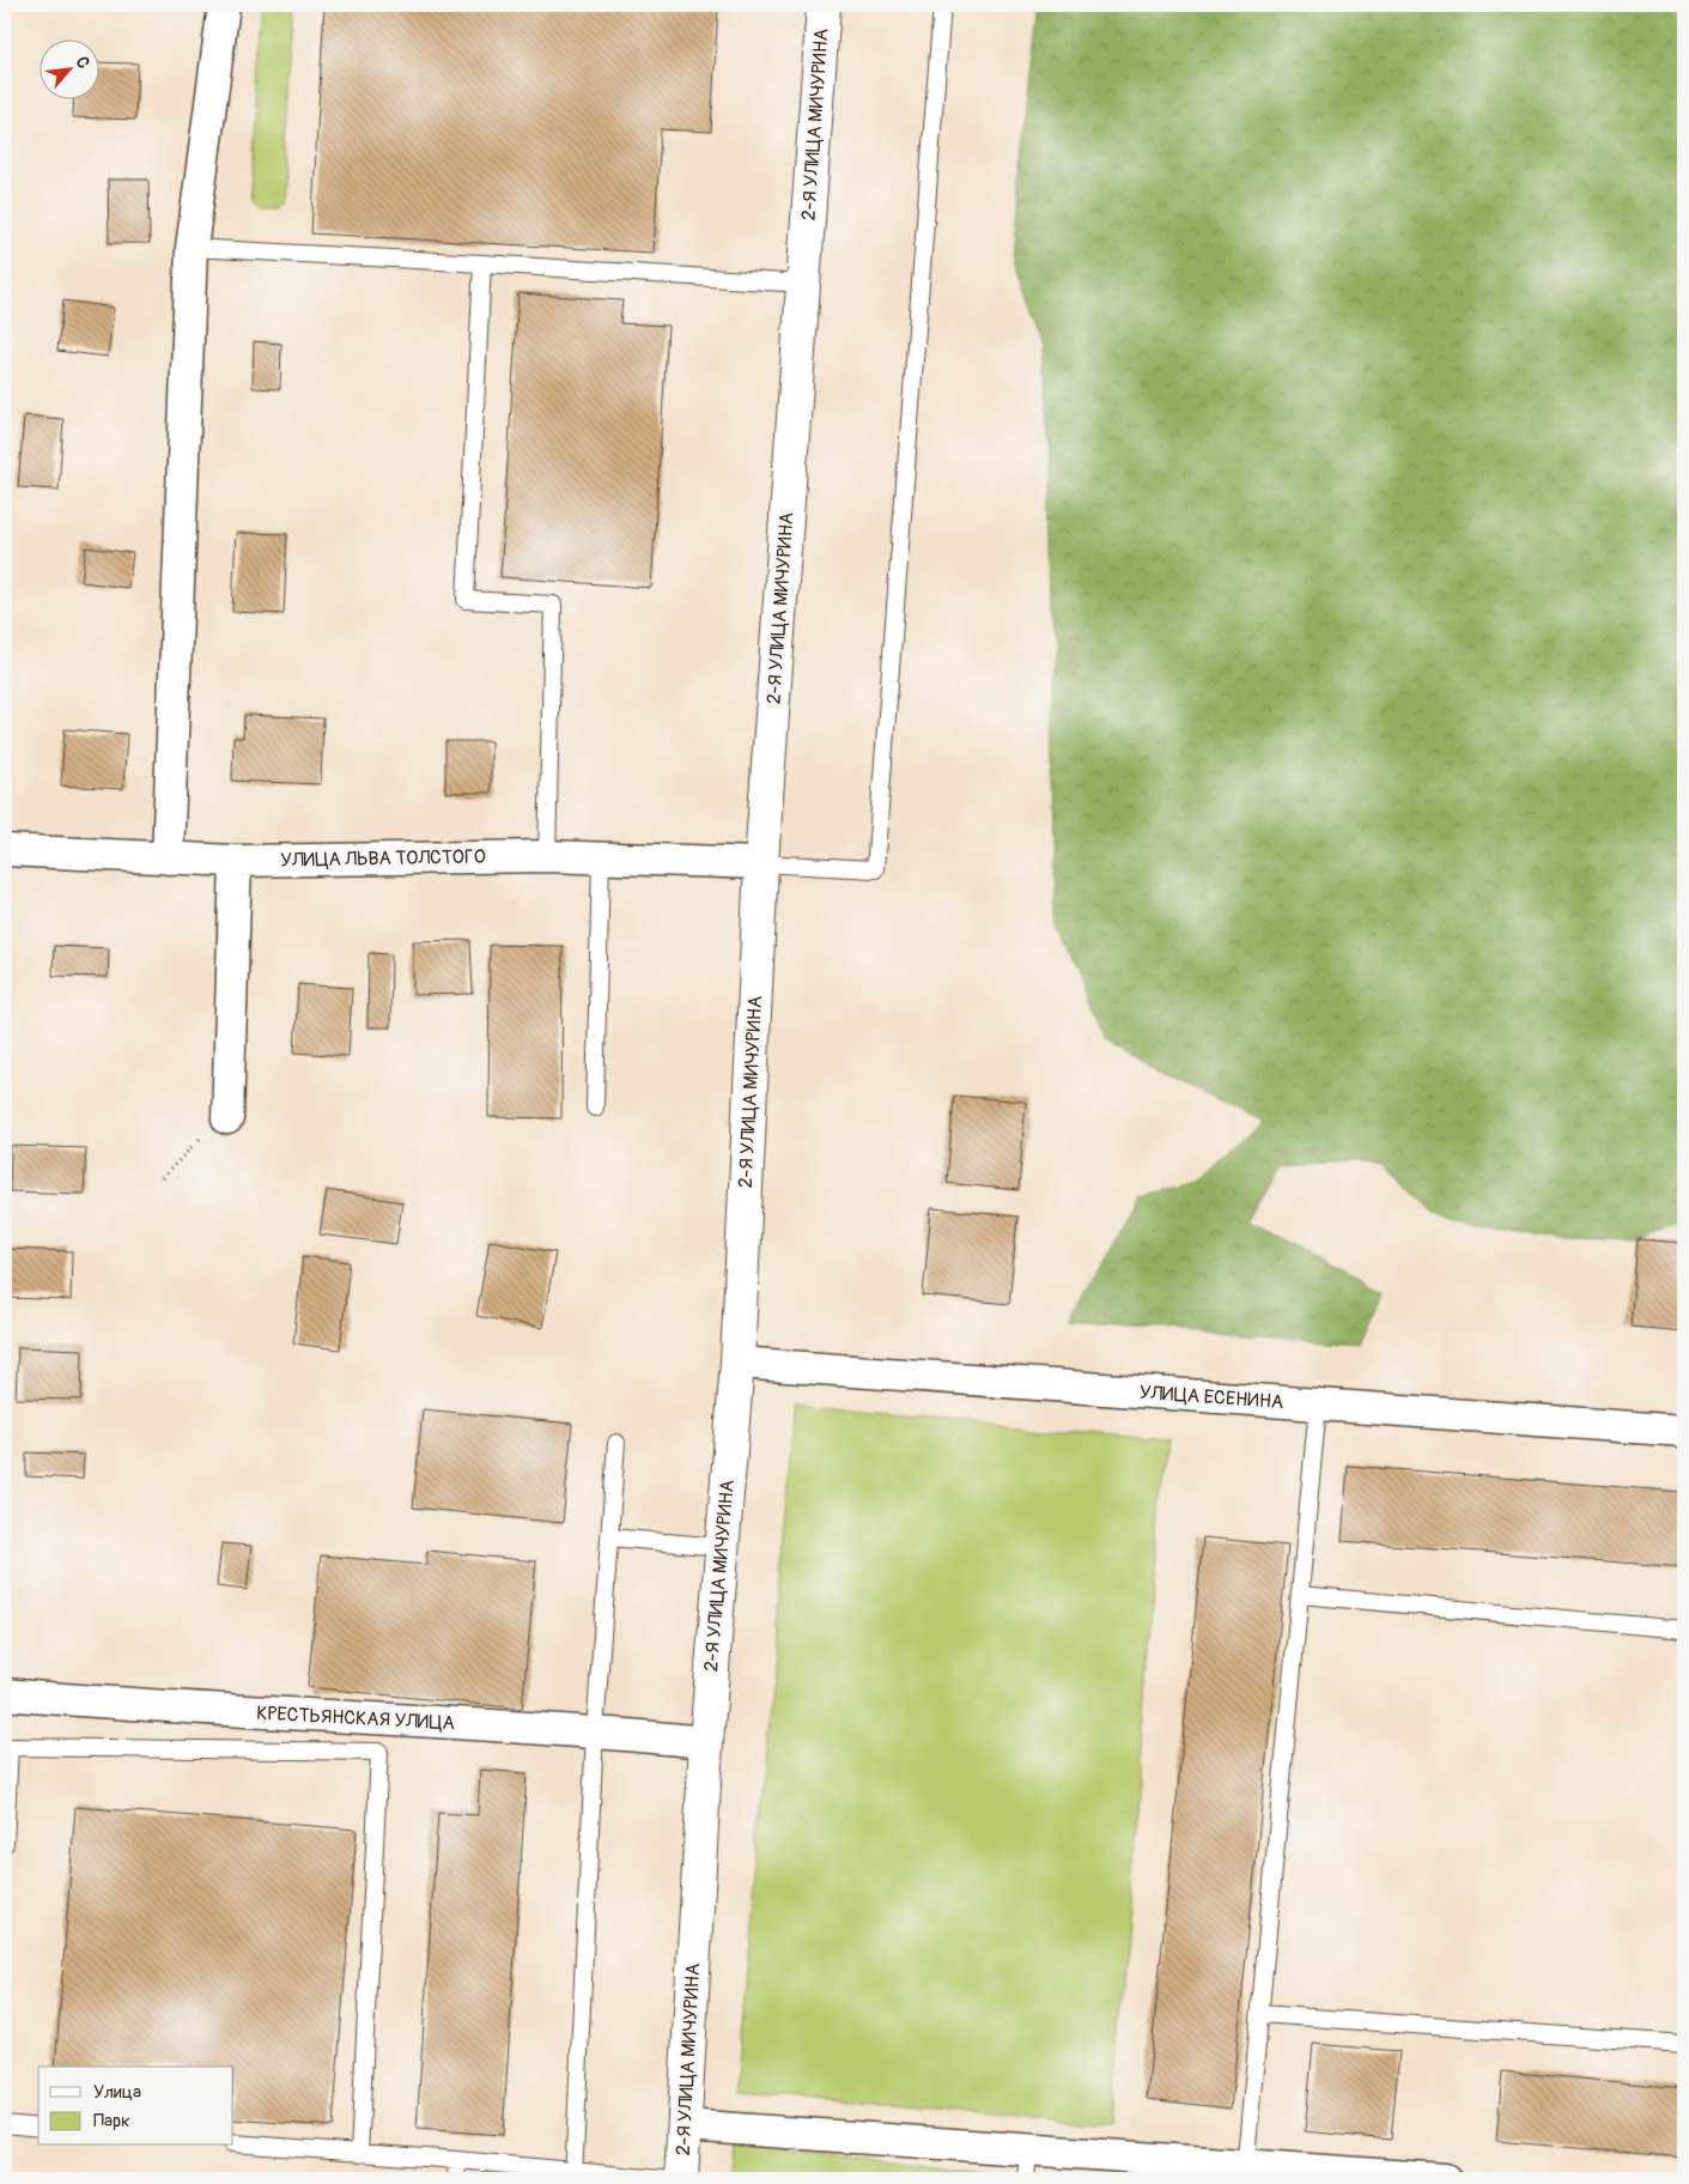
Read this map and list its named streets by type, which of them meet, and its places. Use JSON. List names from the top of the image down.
{
  "streets": {
    "main road": ["2-Я УЛИЦА МИЧУРИНА"],
    "street": ["УЛИЦА ЛЬВА ТОЛСТОГО", "УЛИЦА ЕСЕНИНА", "КРЕСТЬЯНСКАЯ УЛИЦА"]
  },
  "crossings": [
    ["2-Я УЛИЦА МИЧУРИНА", "УЛИЦА ЛЬВА ТОЛСТОГО"],
    ["2-Я УЛИЦА МИЧУРИНА", "УЛИЦА ЕСЕНИНА"],
    ["2-Я УЛИЦА МИЧУРИНА", "КРЕСТЬЯНСКАЯ УЛИЦА"]
  ],
  "legend": ["Улица", "Парк"],
  "north": "top right"
}
